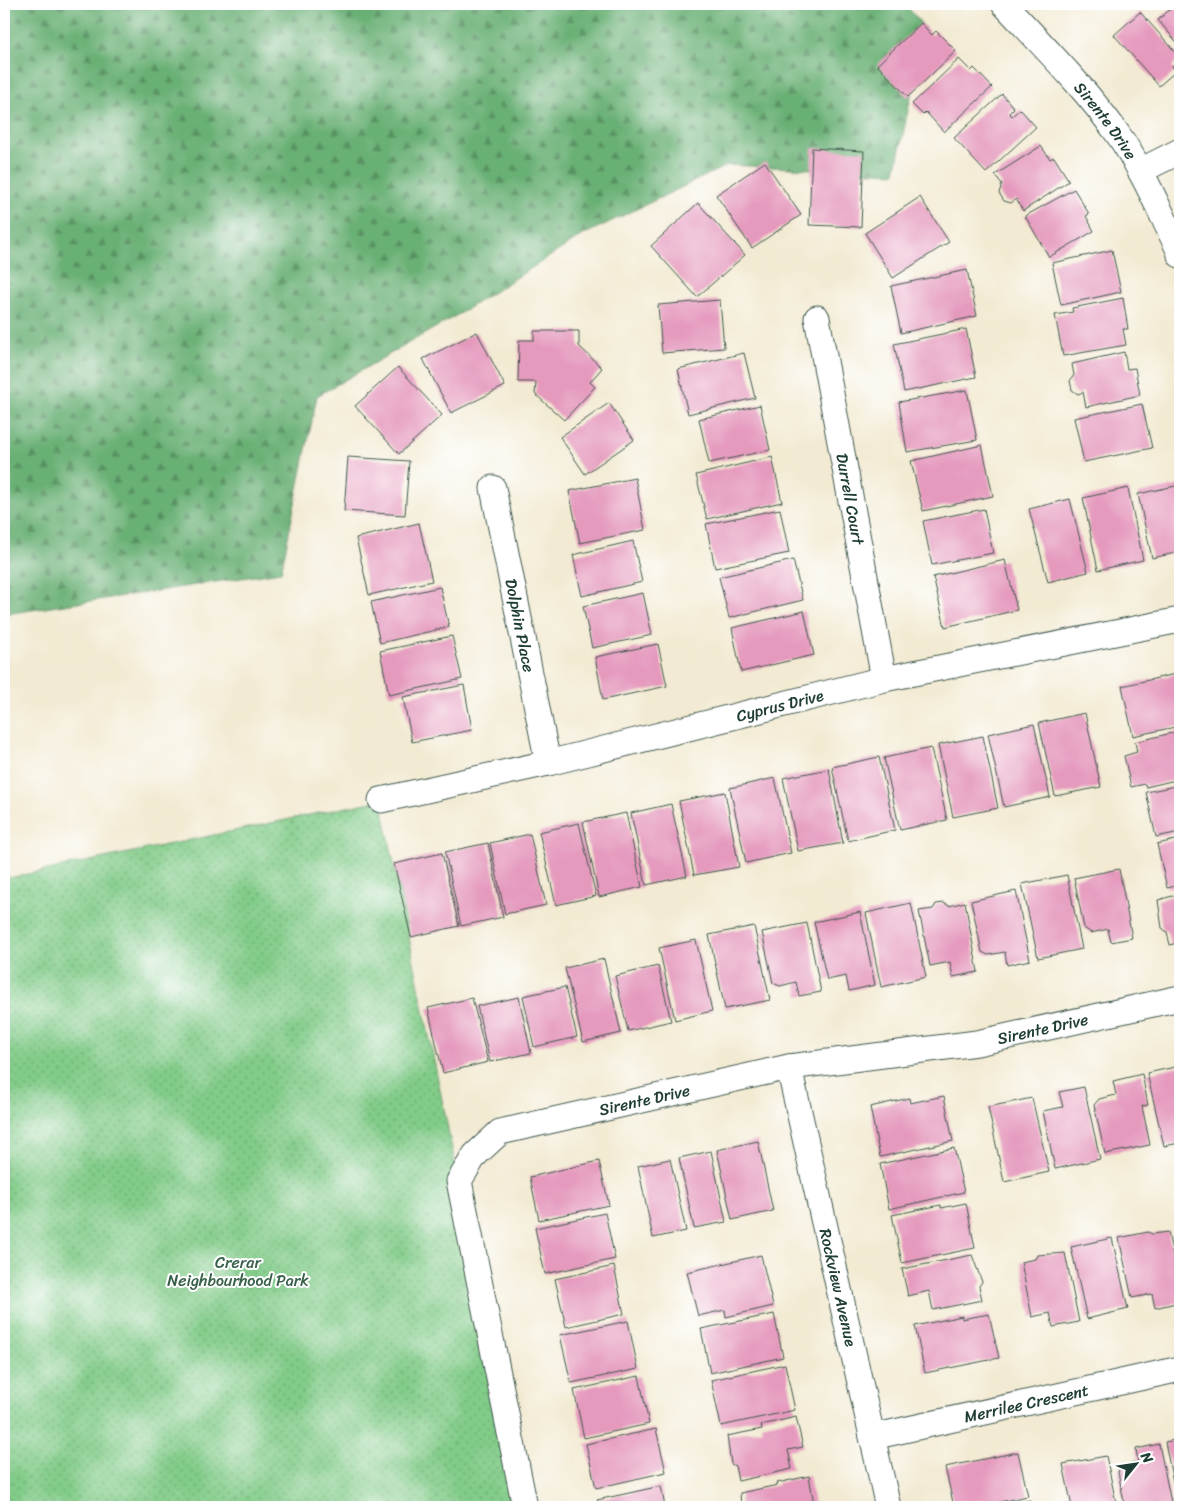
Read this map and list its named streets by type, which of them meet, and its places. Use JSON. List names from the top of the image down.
{
  "streets": {
    "street": [
      "Sirente Drive",
      "Durrell Court",
      "Dolphin Place",
      "Cyprus Drive",
      "Rockview Avenue",
      "Merrilee Crescent"
    ]
  },
  "crossings": [
    ["Sirente Drive", "Rockview Avenue"],
    ["Durrell Court", "Cyprus Drive"],
    ["Dolphin Place", "Cyprus Drive"],
    ["Rockview Avenue", "Merrilee Crescent"]
  ],
  "parks": ["Crerar Neighbourhood Park"],
  "north": "top right"
}
